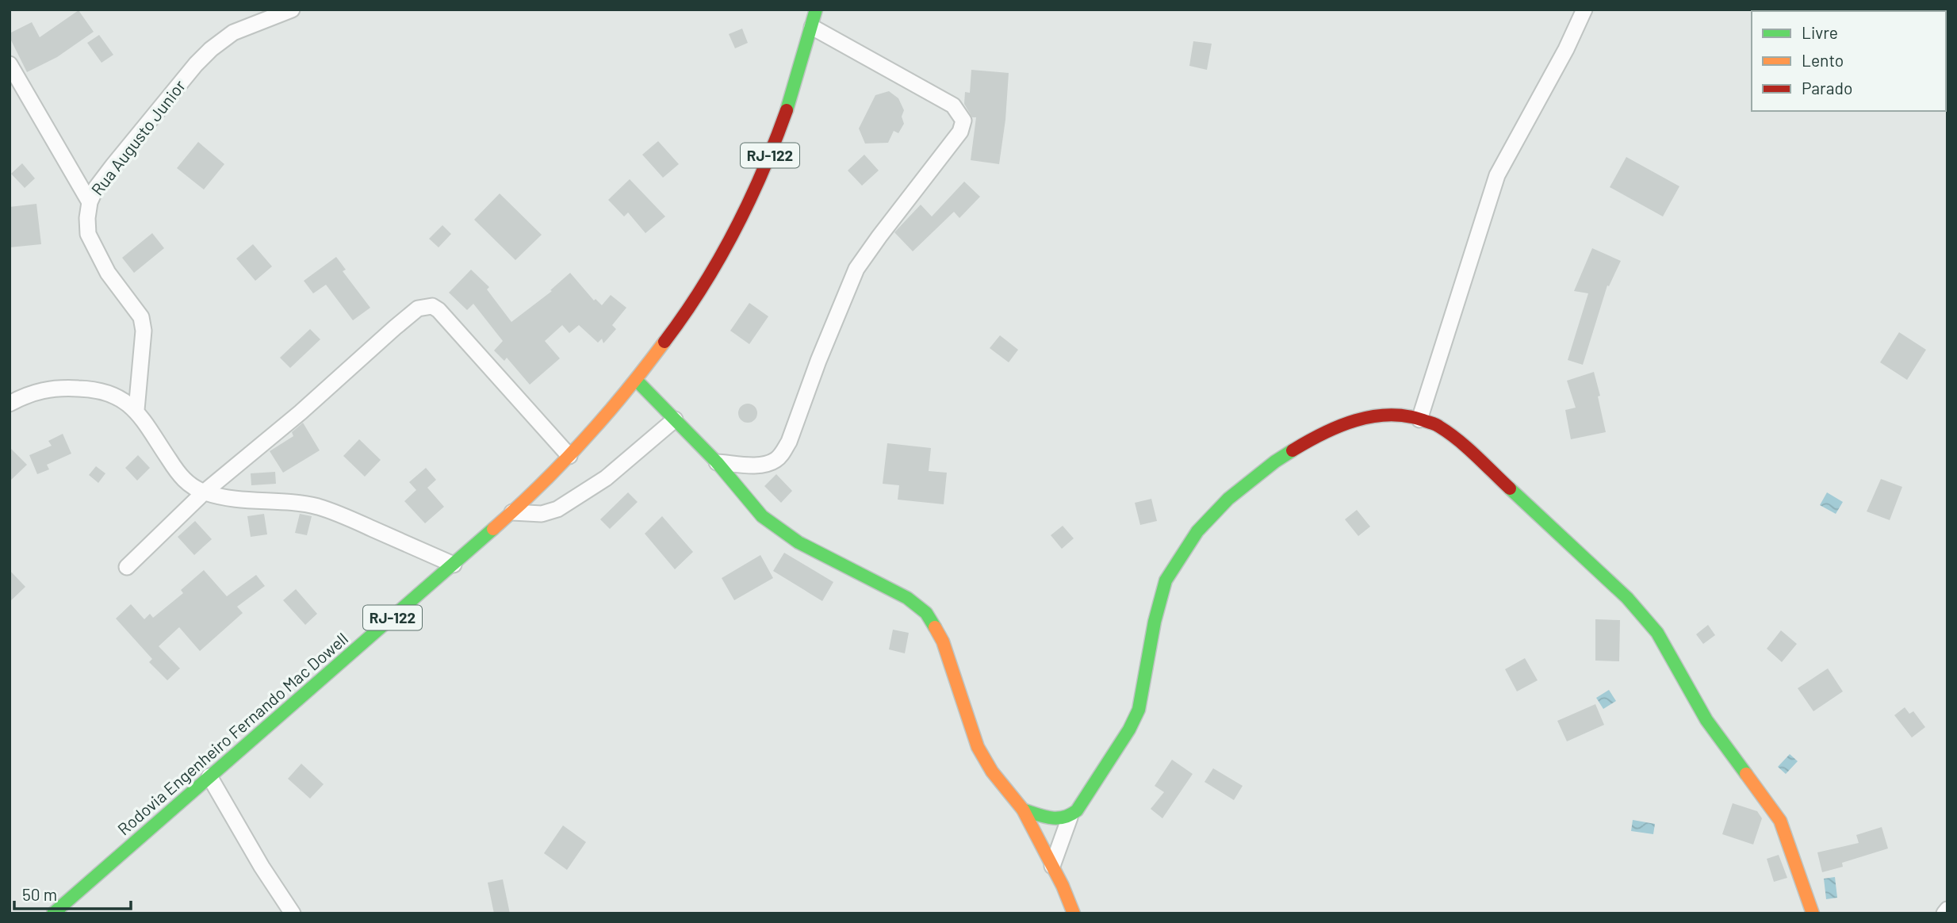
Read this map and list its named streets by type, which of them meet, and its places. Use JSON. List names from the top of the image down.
{
  "streets": {
    "street": ["Rua Augusto Junior", "RJ-122", "Rodovia Engenheiro Fernando Mac Dowell"]
  },
  "legend": ["Livre", "Lento", "Parado"],
  "scale_bar": "50 m"
}
